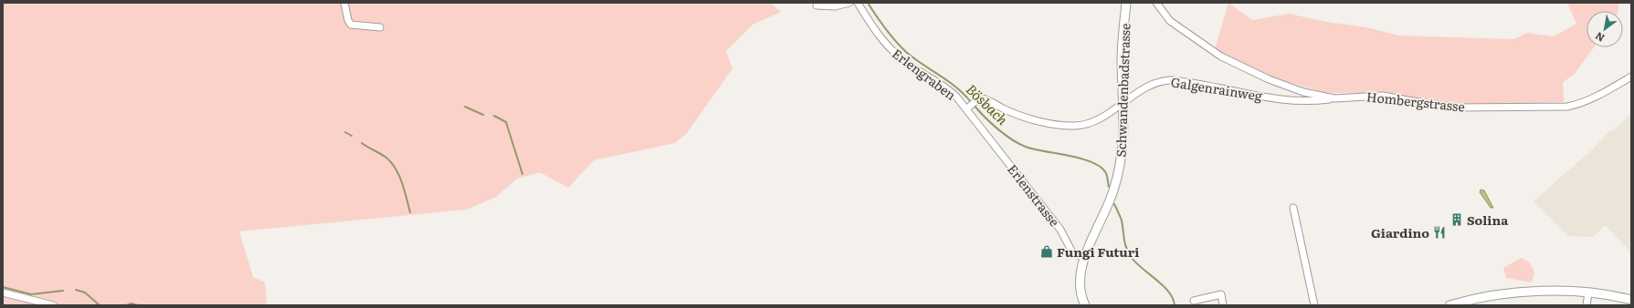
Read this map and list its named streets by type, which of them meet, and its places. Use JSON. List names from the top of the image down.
{
  "streets": {
    "street": [
      "Erlengraben",
      "Galgenrainweg",
      "Schwandenbadstrasse",
      "Hombergstrasse",
      "Erlenstrasse"
    ]
  },
  "crossings": [
    ["Erlengraben", "Galgenrainweg"],
    ["Erlengraben", "Erlenstrasse"],
    ["Galgenrainweg", "Schwandenbadstrasse"],
    ["Galgenrainweg", "Hombergstrasse"],
    ["Galgenrainweg", "Erlenstrasse"],
    ["Schwandenbadstrasse", "Erlenstrasse"]
  ],
  "water": ["Bösbach"],
  "places": {
    "building": ["Solina"],
    "restaurant": ["Giardino"],
    "shop": ["Fungi Futuri"]
  },
  "north": "bottom left"
}
